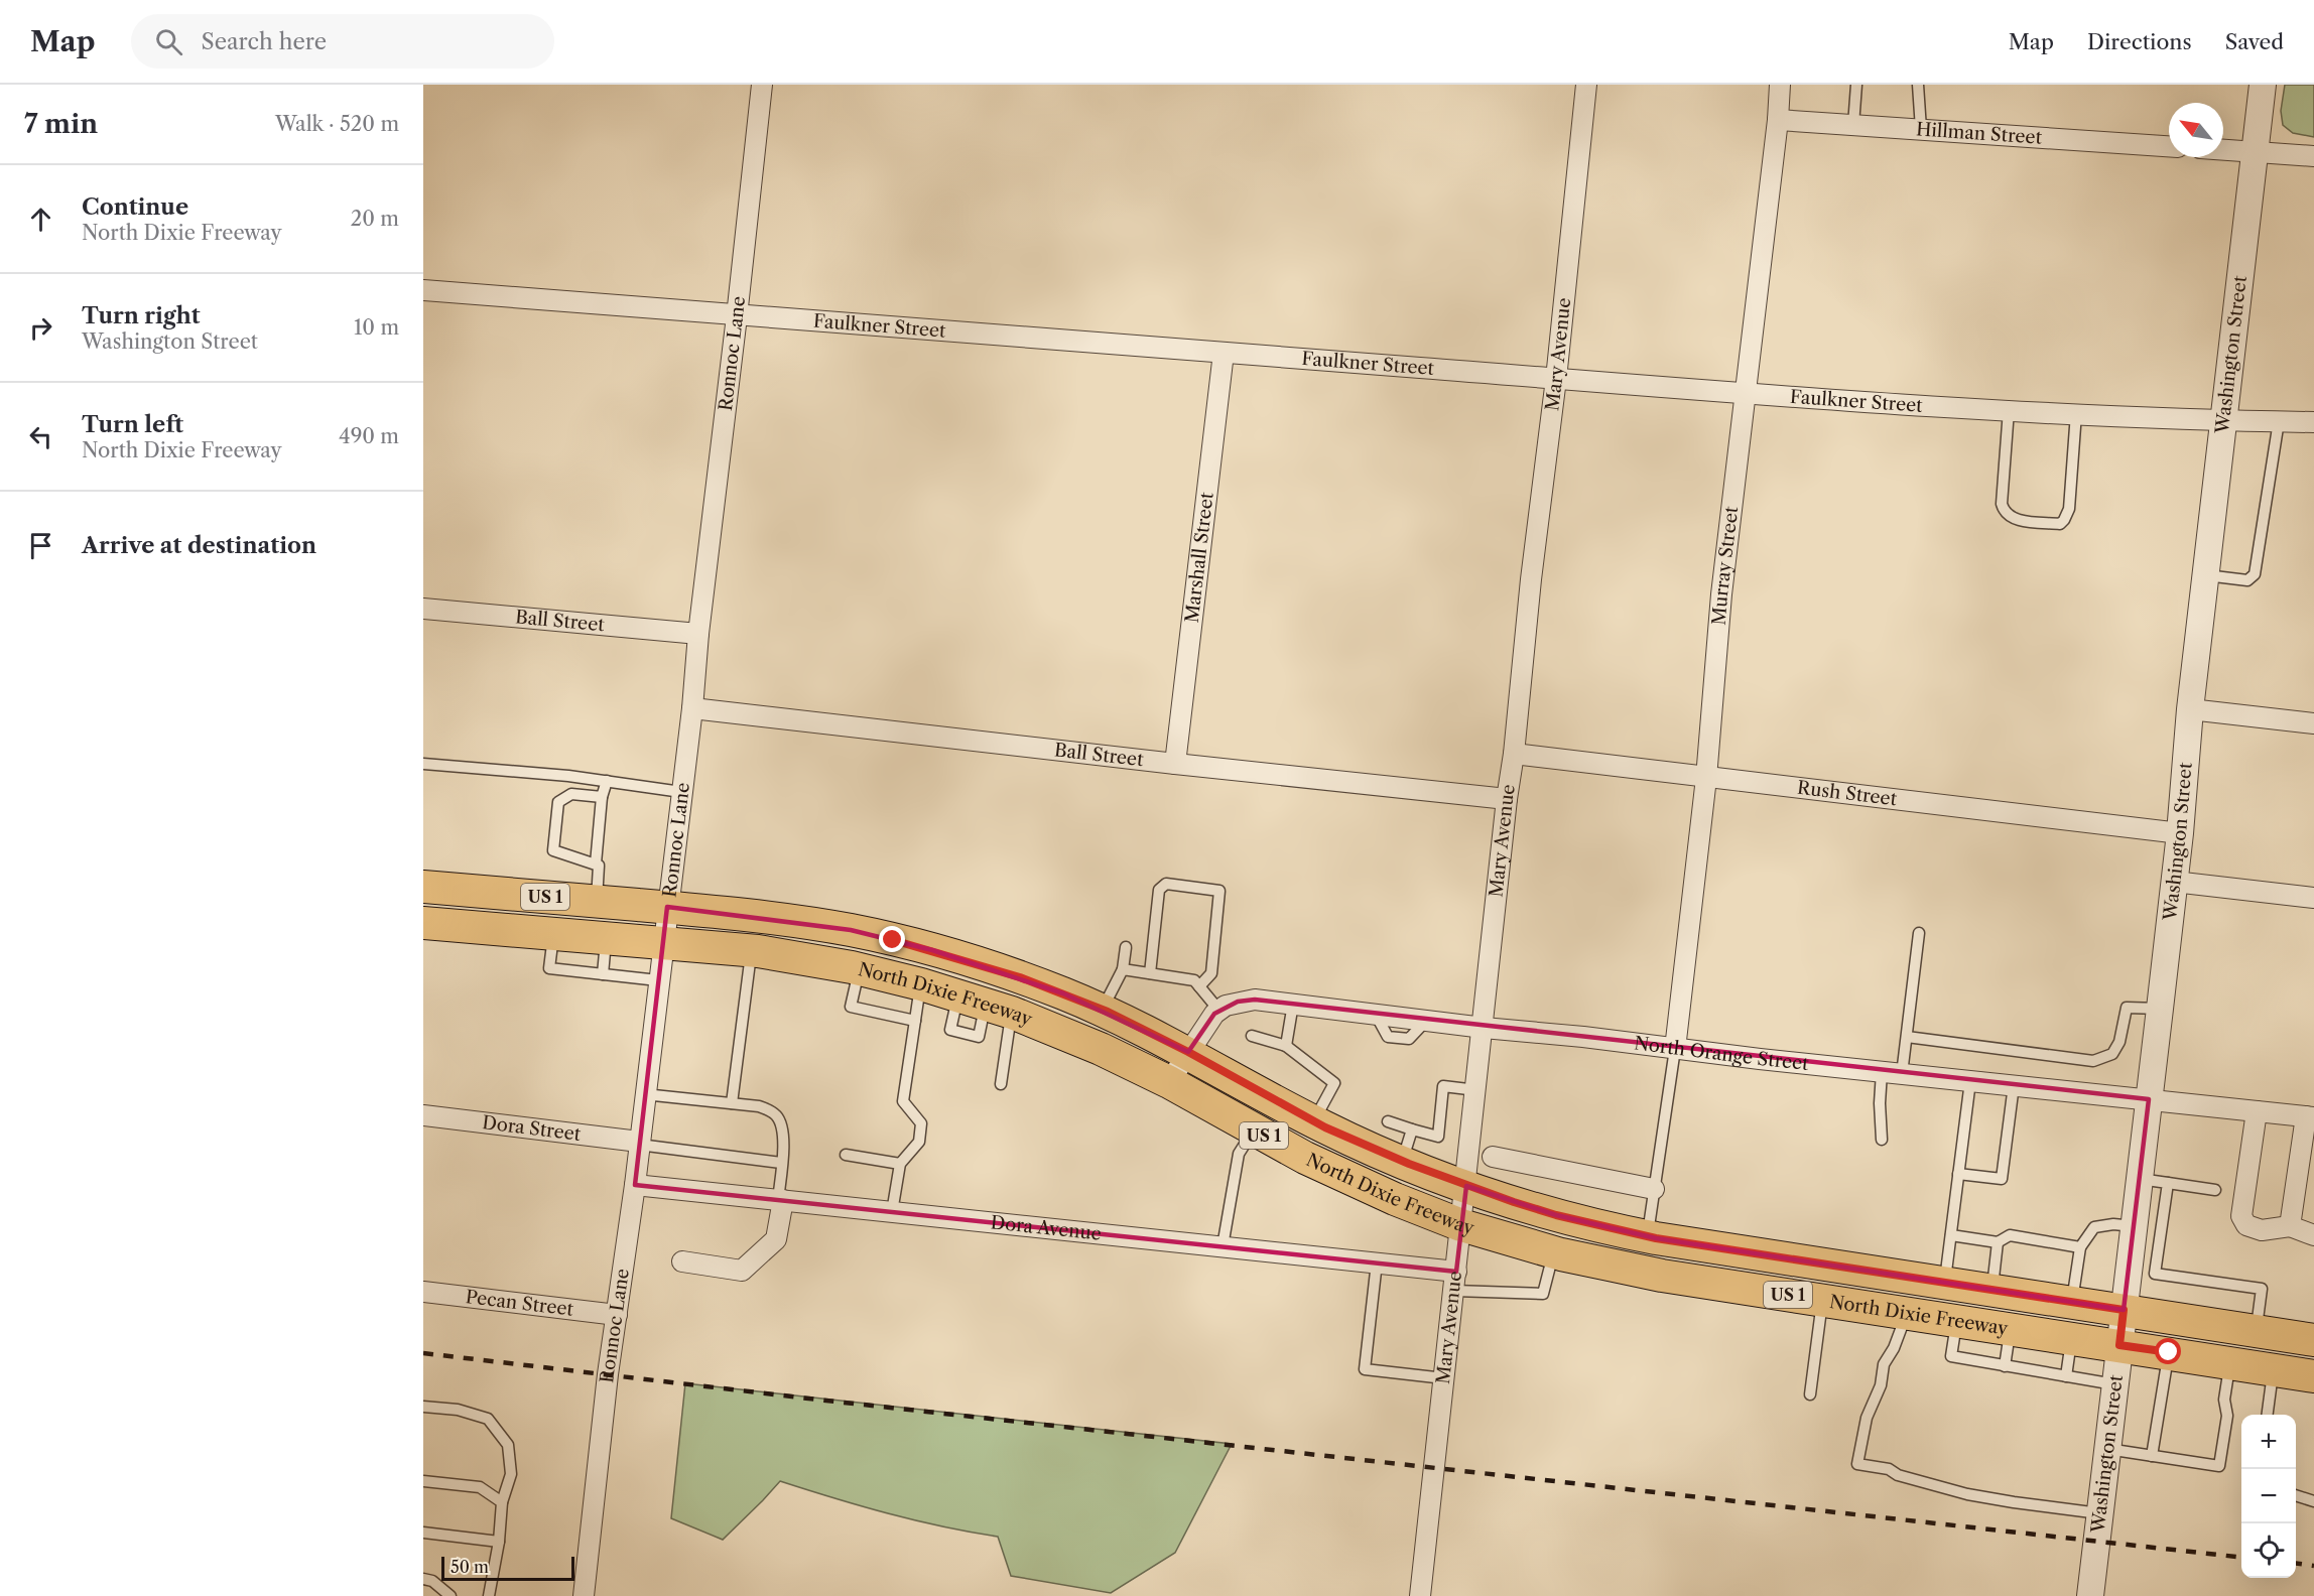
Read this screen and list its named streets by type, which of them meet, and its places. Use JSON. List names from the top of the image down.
{
  "streets": {
    "main road": ["US 1", "North Dixie Freeway"],
    "street": [
      "Hillman Street",
      "Faulkner Street",
      "Mary Avenue",
      "Washington Street",
      "Ronnoc Lane",
      "Marshall Street",
      "Murray Street",
      "Ball Street",
      "Rush Street",
      "North Orange Street",
      "Dora Street",
      "Dora Avenue",
      "Pecan Street"
    ]
  },
  "crossings": [
    ["Hillman Street", "Murray Street"],
    ["Faulkner Street", "Mary Avenue"],
    ["Faulkner Street", "Washington Street"],
    ["Faulkner Street", "Ronnoc Lane"],
    ["Faulkner Street", "Marshall Street"],
    ["Faulkner Street", "Murray Street"],
    ["Mary Avenue", "Ball Street"],
    ["Mary Avenue", "Rush Street"],
    ["Mary Avenue", "North Dixie Freeway"],
    ["Mary Avenue", "North Orange Street"],
    ["Mary Avenue", "Dora Avenue"],
    ["Washington Street", "Rush Street"],
    ["Washington Street", "North Dixie Freeway"],
    ["Washington Street", "North Orange Street"],
    ["Ronnoc Lane", "Ball Street"],
    ["Ronnoc Lane", "North Dixie Freeway"],
    ["Ronnoc Lane", "Dora Street"],
    ["Ronnoc Lane", "Dora Avenue"],
    ["Ronnoc Lane", "Pecan Street"],
    ["Marshall Street", "Ball Street"],
    ["Murray Street", "Rush Street"],
    ["Murray Street", "North Orange Street"]
  ],
  "scale_bar": "50 m",
  "north": "top left",
  "page": {
    "header": "Map",
    "search": "Search here",
    "nav": ["Map", "Directions", "Saved"],
    "heading": ["7 min", "Walk · 520 m"],
    "list": [
      ["Continue", "North Dixie Freeway", "20 m"],
      ["Turn right", "Washington Street", "10 m"],
      ["Turn left", "North Dixie Freeway", "490 m"],
      "Arrive at destination"
    ],
    "map_buttons": ["+", "−"],
    "scale": "50 m"
  }
}
